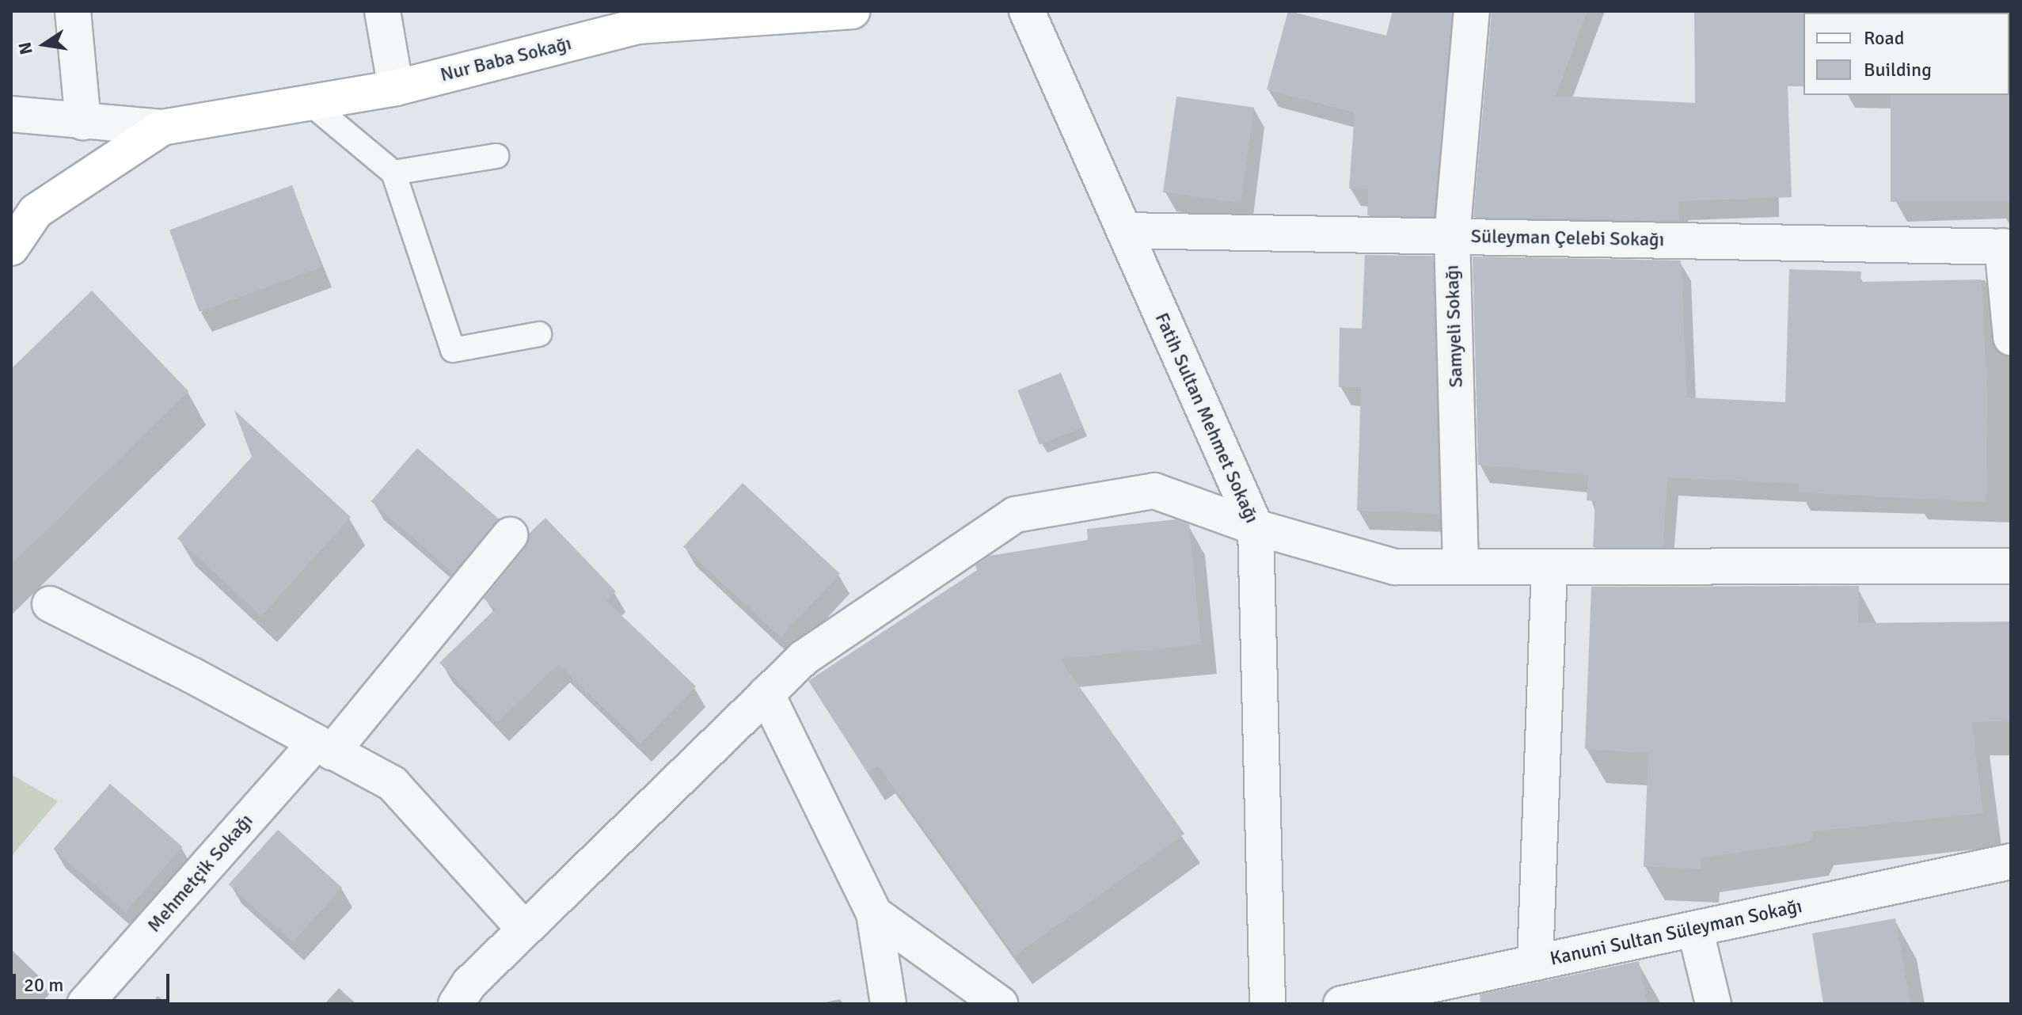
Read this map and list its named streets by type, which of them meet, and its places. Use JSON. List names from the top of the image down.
{
  "streets": {
    "main road": ["Nur Baba Sokağı"],
    "street": [
      "Süleyman Çelebi Sokağı",
      "Samyeli Sokağı",
      "Fatih Sultan Mehmet Sokağı",
      "Mehmetçik Sokağı",
      "Kanuni Sultan Süleyman Sokağı"
    ]
  },
  "crossings": [
    ["Süleyman Çelebi Sokağı", "Samyeli Sokağı"],
    ["Süleyman Çelebi Sokağı", "Fatih Sultan Mehmet Sokağı"]
  ],
  "legend": ["Road", "Building"],
  "scale_bar": "20 m",
  "north": "left"
}
